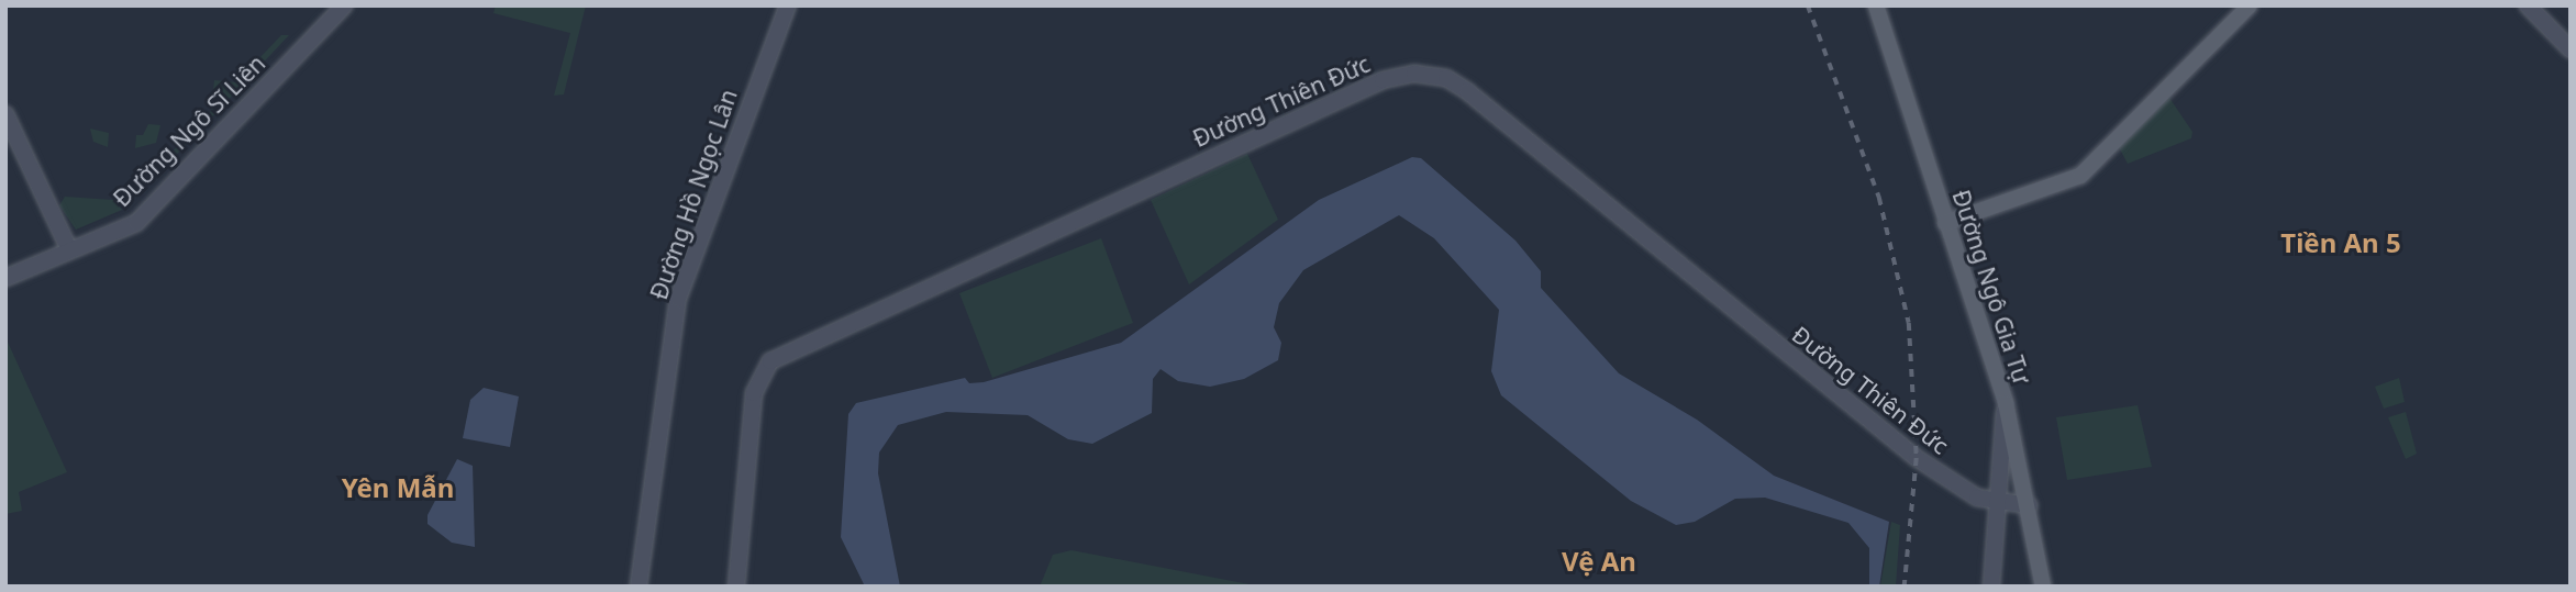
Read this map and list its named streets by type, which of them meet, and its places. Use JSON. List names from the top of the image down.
{
  "streets": {
    "main road": [
      "Đường Thiên Đức",
      "Đường Ngô Sĩ Liên",
      "Đường Hồ Ngọc Lân",
      "Đường Ngô Gia Tự"
    ]
  },
  "crossings": [
    ["Đường Thiên Đức", "Đường Ngô Gia Tự"]
  ],
  "districts": ["Tiền An 5", "Yên Mẫn", "Vệ An"]
}
